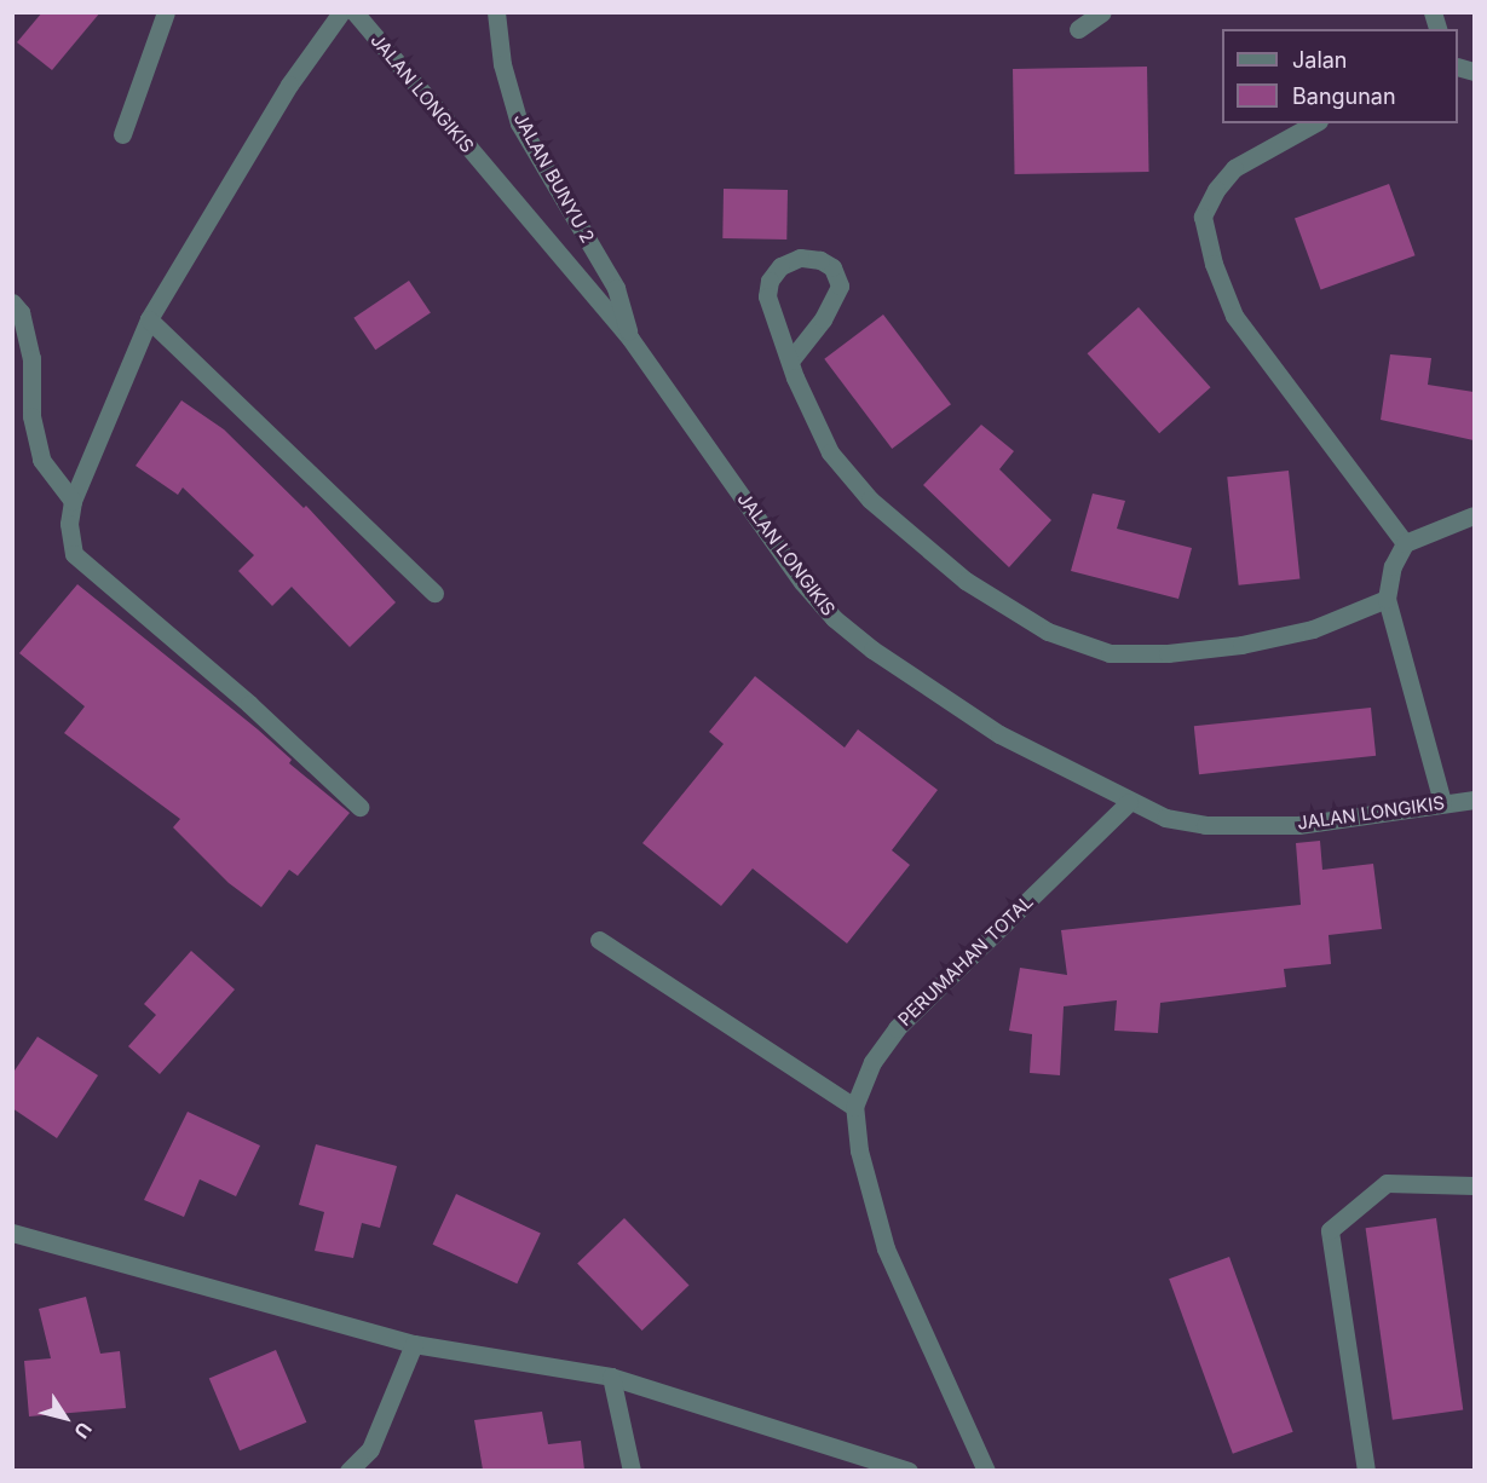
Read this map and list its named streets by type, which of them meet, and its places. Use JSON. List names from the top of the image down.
{
  "streets": {
    "street": ["JALAN LONGIKIS", "JALAN BUNYU 2", "PERUMAHAN TOTAL"]
  },
  "crossings": [
    ["JALAN LONGIKIS", "JALAN BUNYU 2"],
    ["JALAN LONGIKIS", "PERUMAHAN TOTAL"]
  ],
  "legend": ["Jalan", "Bangunan"],
  "north": "bottom right"
}
